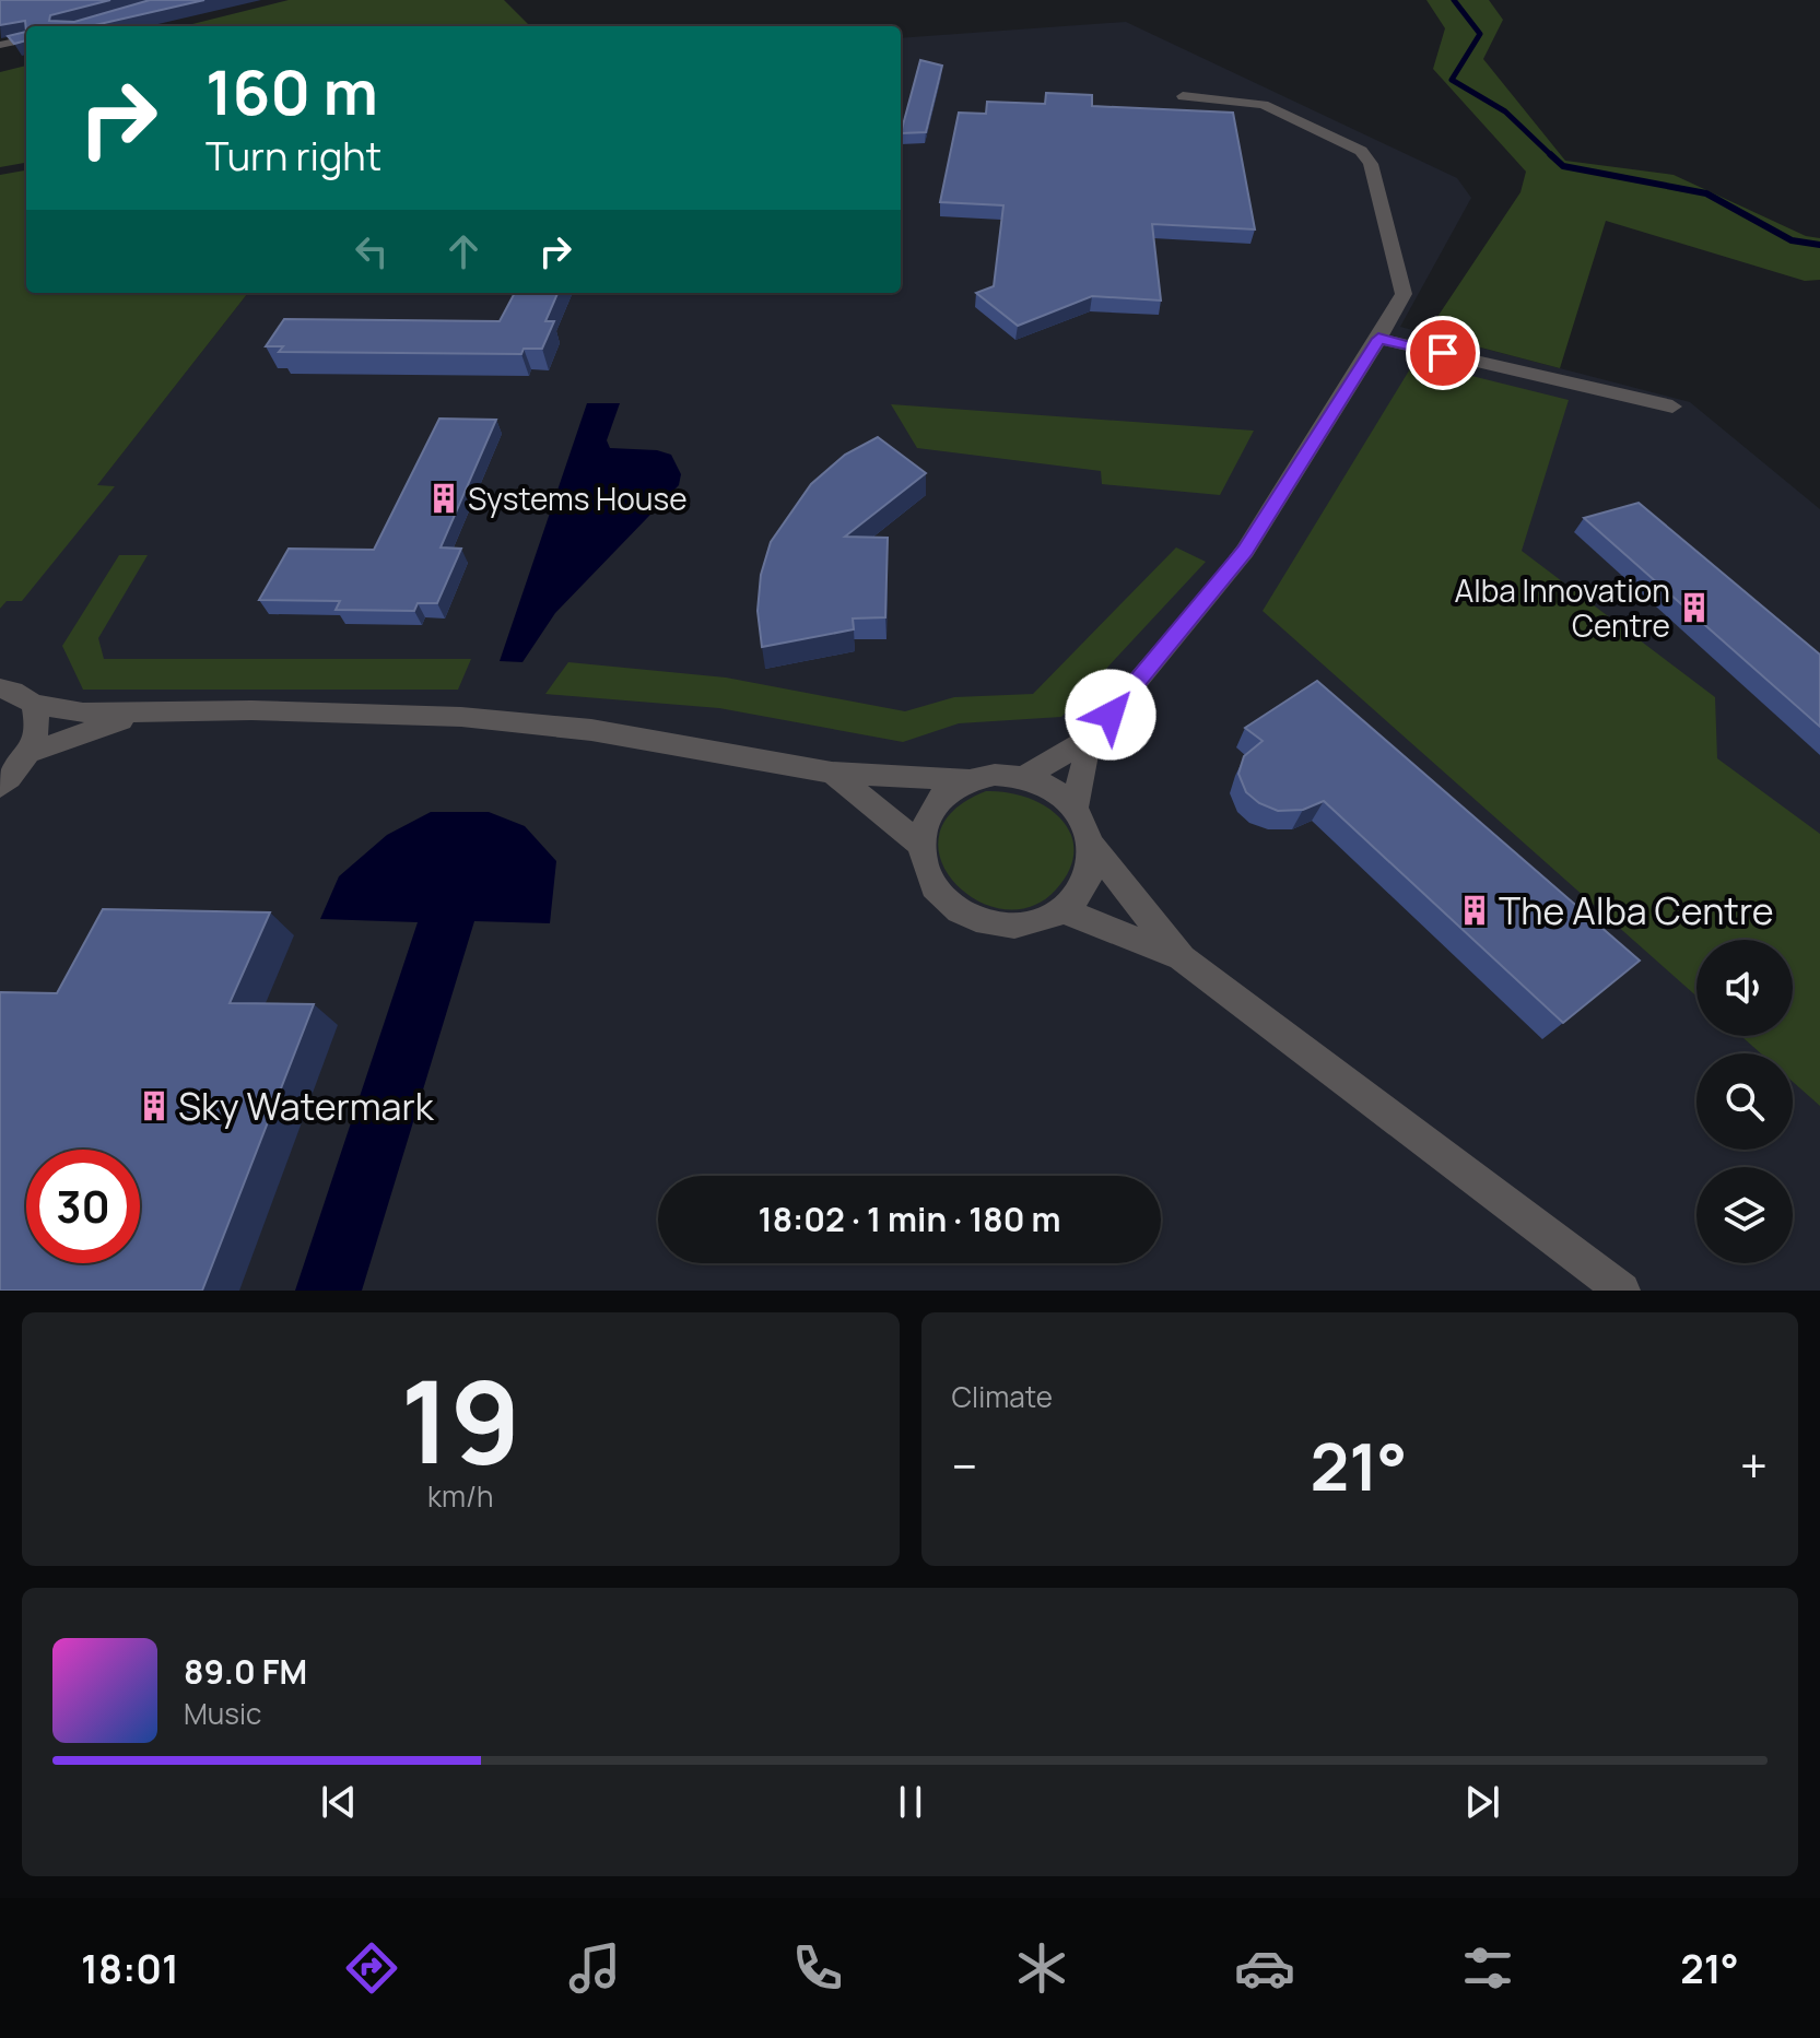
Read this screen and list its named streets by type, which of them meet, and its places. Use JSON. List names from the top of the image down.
{
  "places": {
    "building": [
      "Systems House",
      "Alba Innovation Centre",
      "The Alba Centre",
      "Sky Watermark"
    ]
  },
  "page": {
    "turn": ["160 m", "Turn right"],
    "limit": "30",
    "trip": "18:02 · 1 min · 180 m",
    "tile": [
      ["19", "km/h"],
      "Climate"
    ],
    "heat": ["−", "21°", "+"],
    "song": ["89.0 FM", "Music"],
    "tabs": ["18:01", "21°"]
  }
}
